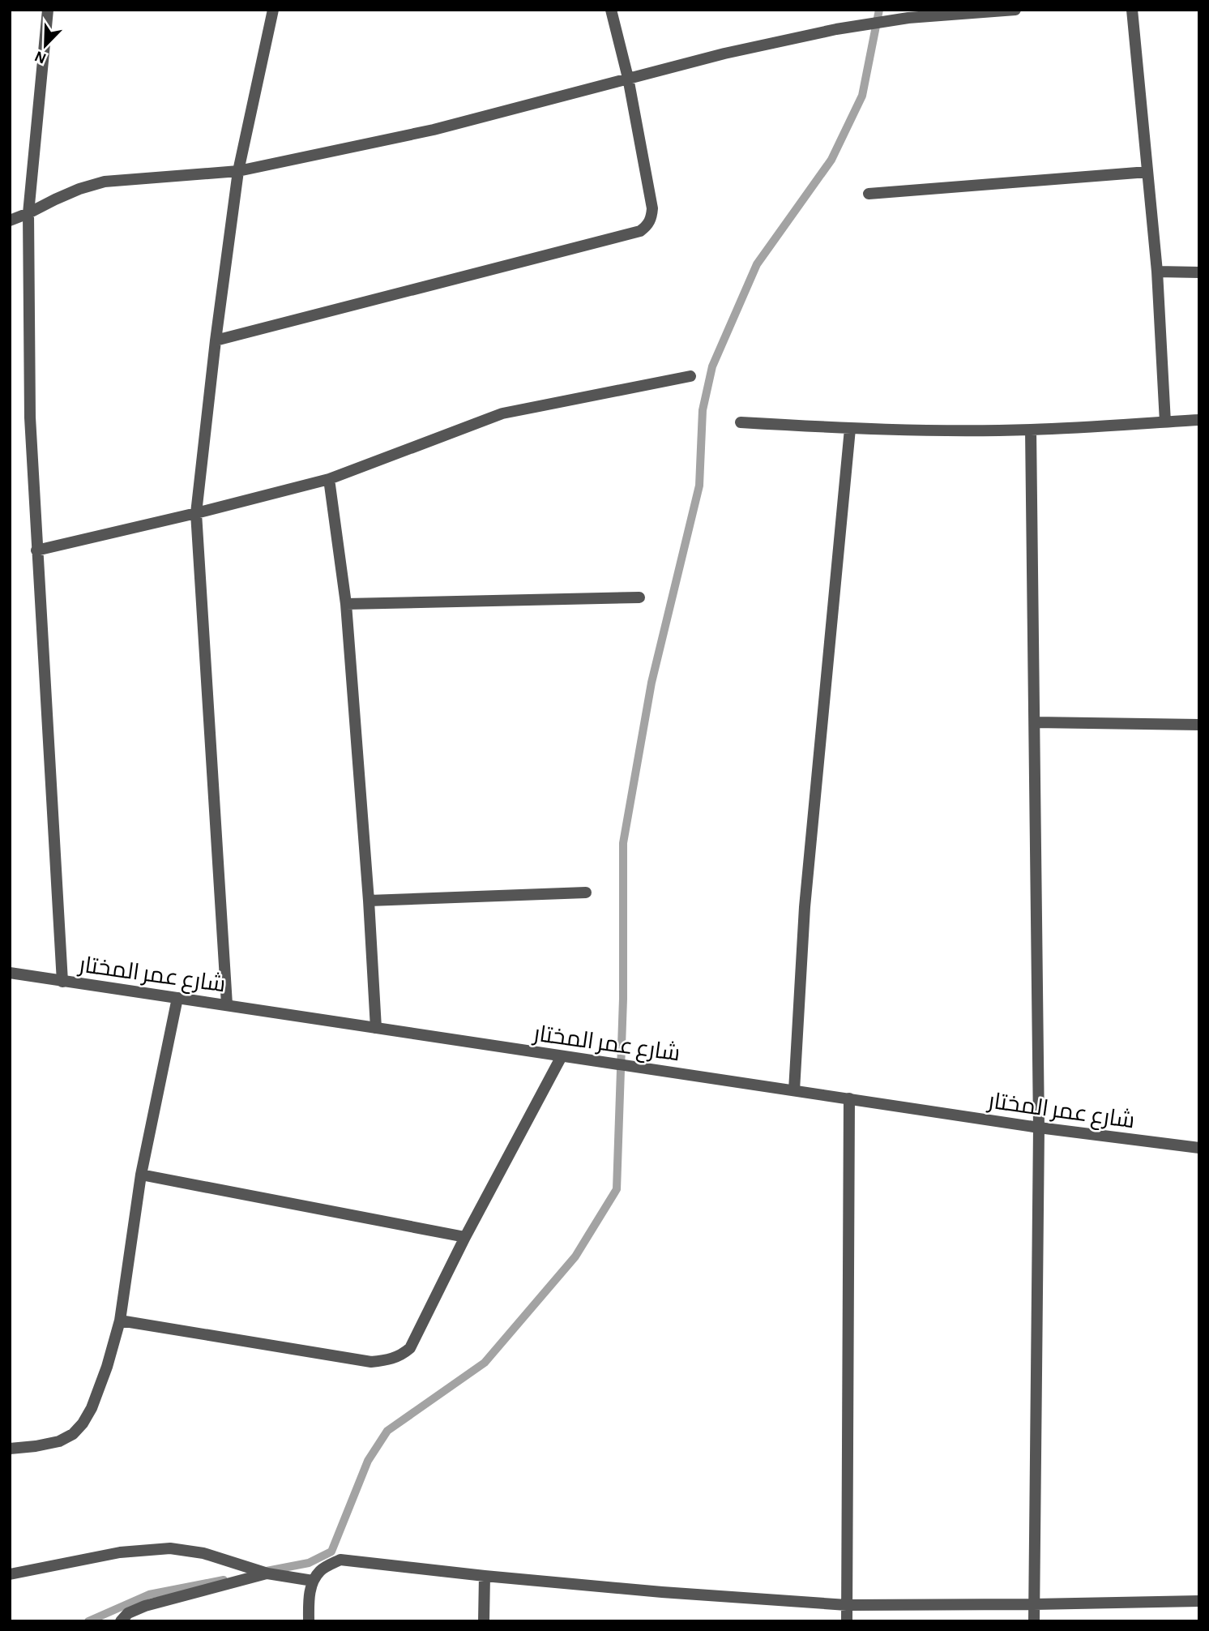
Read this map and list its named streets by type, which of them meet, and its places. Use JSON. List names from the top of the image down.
{
  "streets": {
    "street": ["شارع عمر المختار"]
  },
  "north": "bottom left"
}
